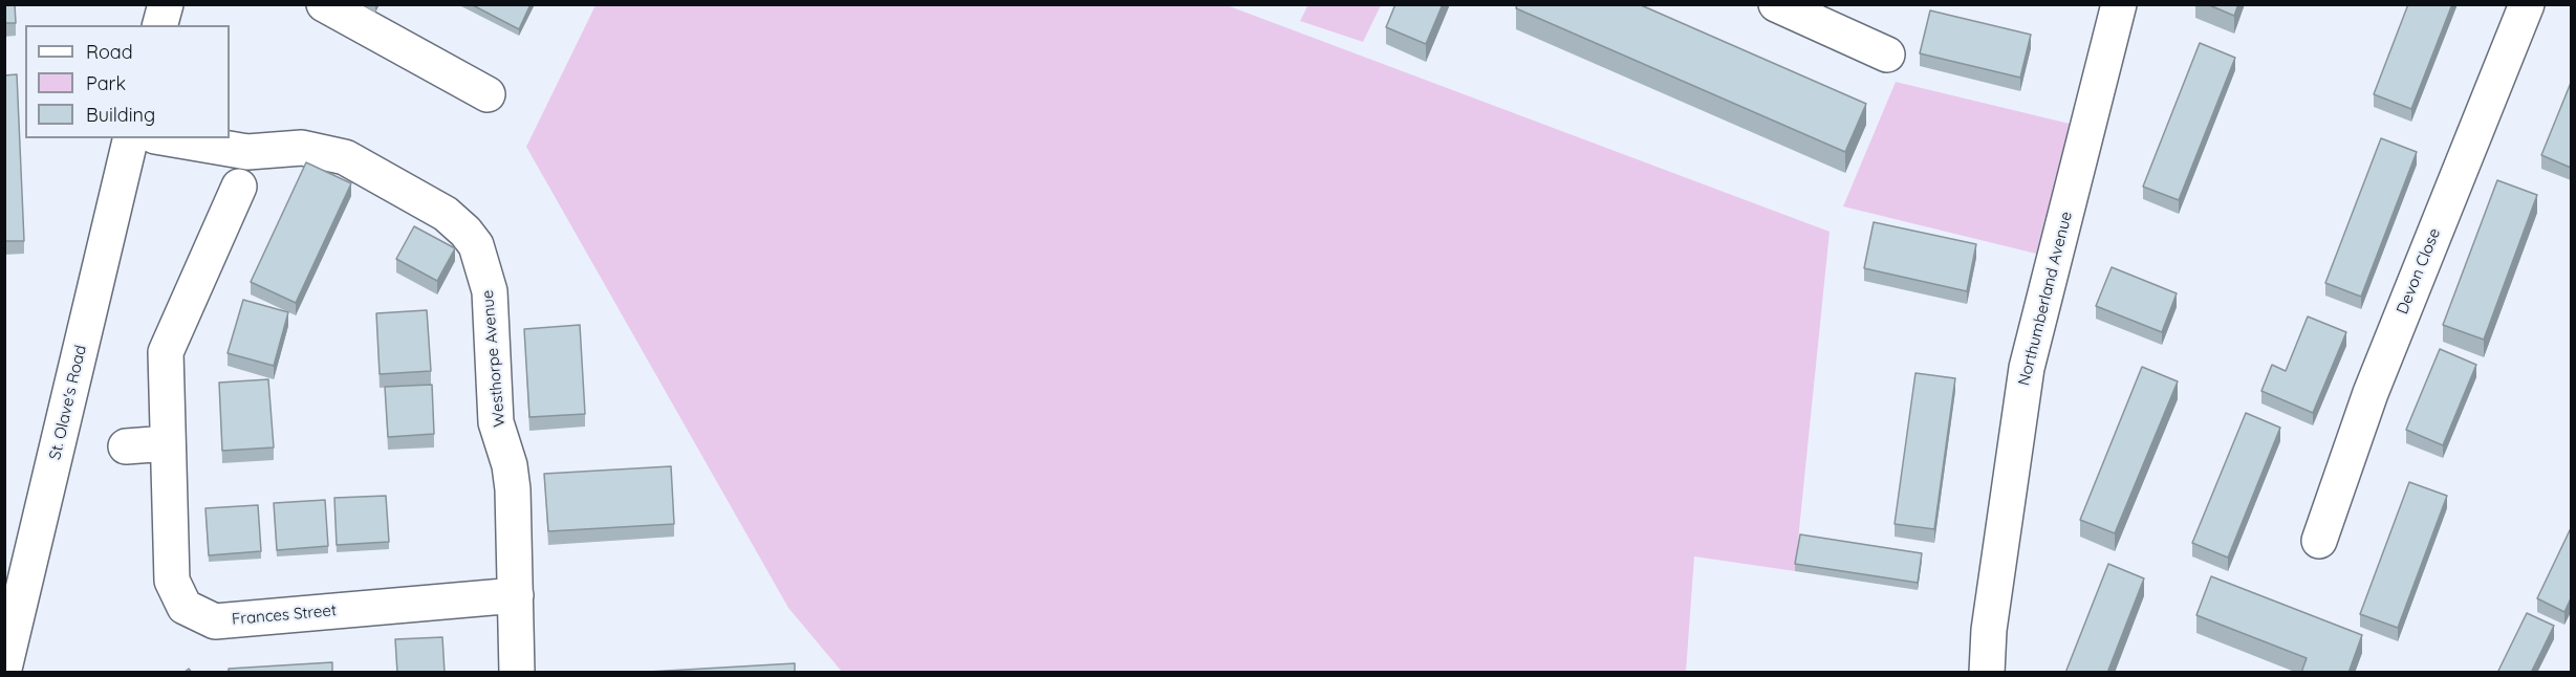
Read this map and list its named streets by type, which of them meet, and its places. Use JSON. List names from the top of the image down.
{
  "streets": {
    "street": [
      "Devon Close",
      "Northumberland Avenue",
      "Westhorpe Avenue",
      "St. Olave's Road",
      "Frances Street"
    ]
  },
  "crossings": [
    ["Westhorpe Avenue", "Frances Street"]
  ],
  "legend": ["Road", "Park", "Building"]
}
